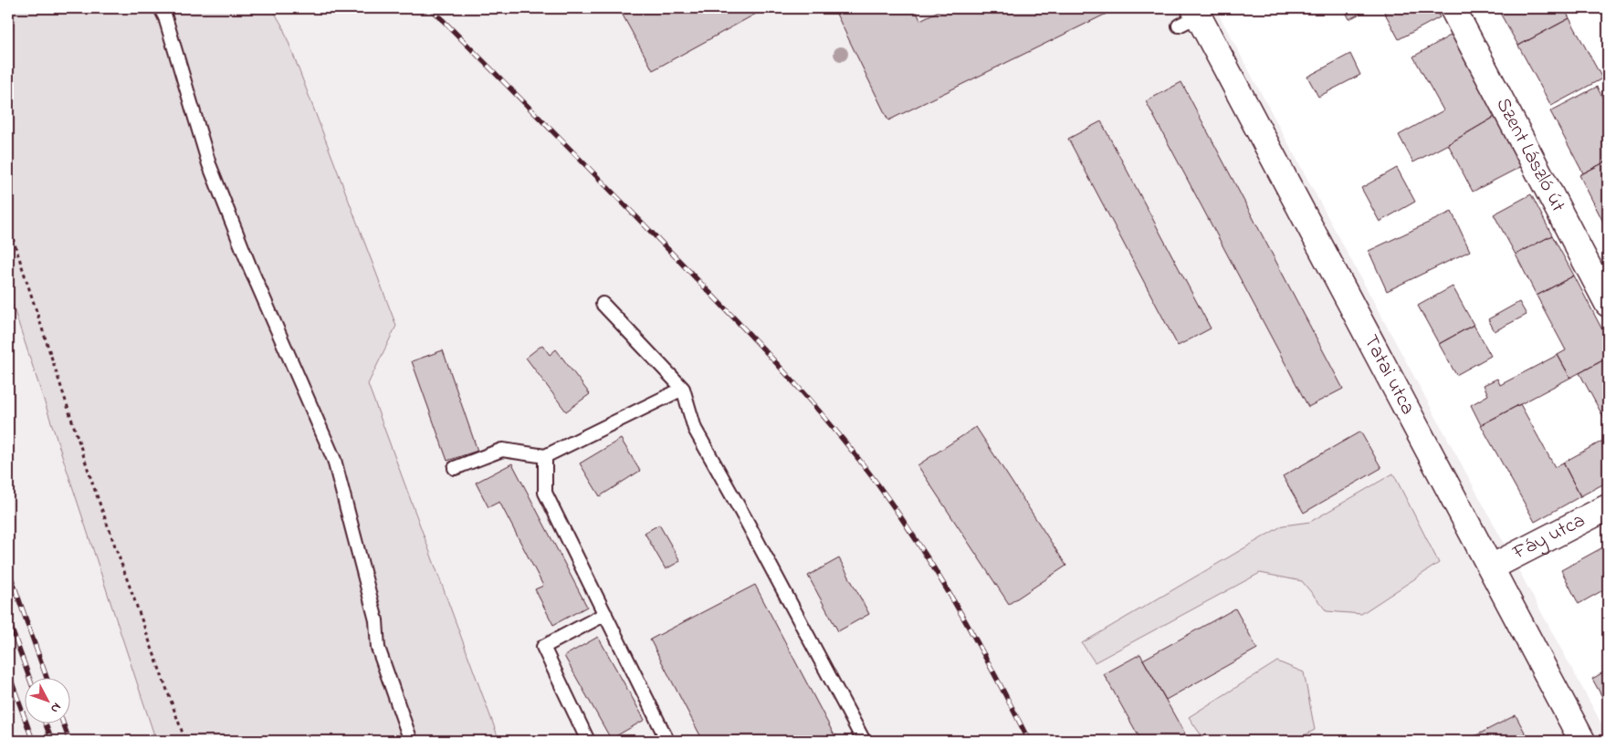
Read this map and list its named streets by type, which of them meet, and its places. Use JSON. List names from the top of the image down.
{
  "streets": {
    "street": ["Szent László út", "Tatai utca", "Fáy utca"]
  },
  "crossings": [
    ["Tatai utca", "Fáy utca"]
  ],
  "north": "bottom right"
}
